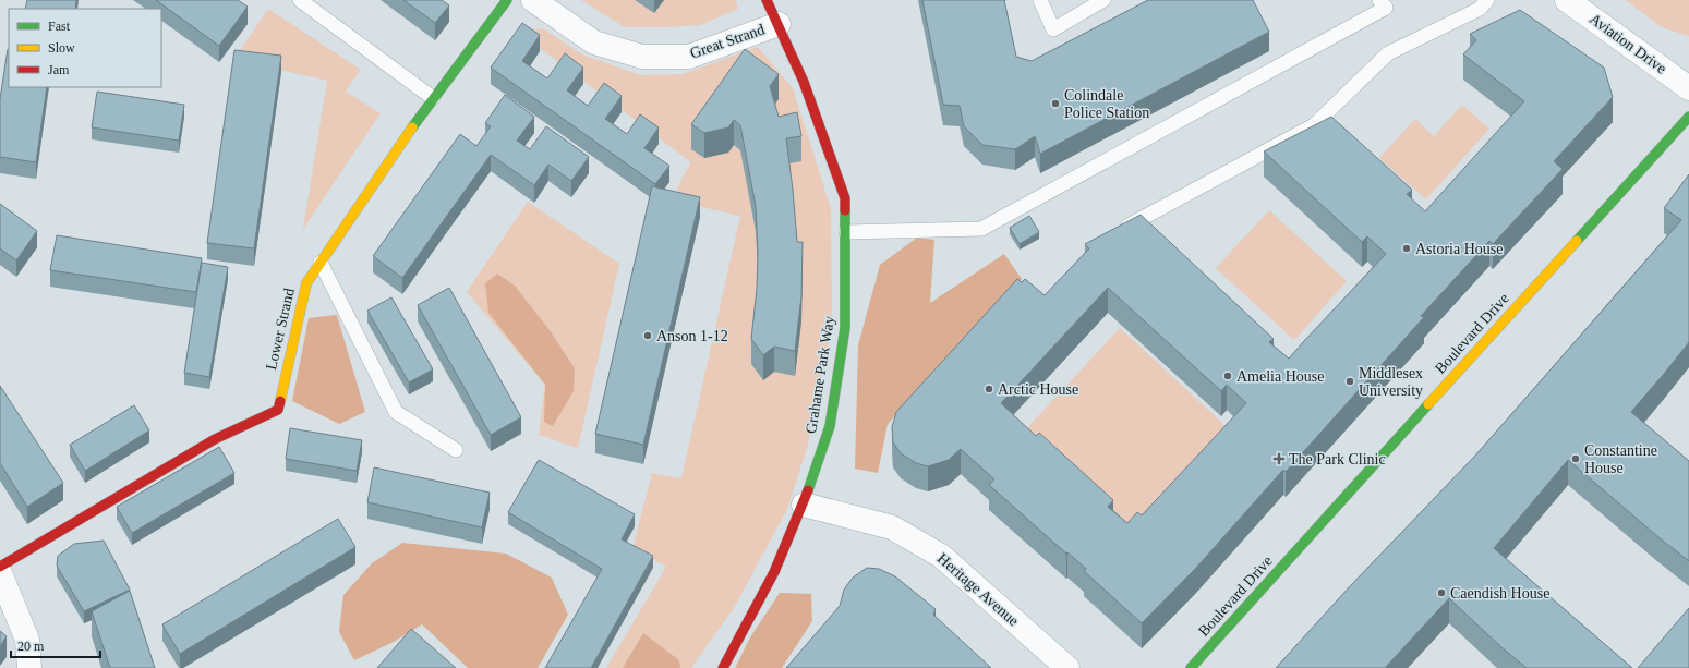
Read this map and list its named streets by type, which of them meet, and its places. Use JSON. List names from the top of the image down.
{
  "streets": {
    "street": [
      "Great Strand",
      "Aviation Drive",
      "Lower Strand",
      "Boulevard Drive",
      "Grahame Park Way",
      "Heritage Avenue"
    ]
  },
  "crossings": [
    ["Great Strand", "Grahame Park Way"],
    ["Grahame Park Way", "Heritage Avenue"]
  ],
  "places": {
    "other": [
      "Colindale Police Station",
      "Astoria House",
      "Anson 1-12",
      "Amelia House",
      "Middlesex University",
      "Arctic House",
      "Constantine House",
      "Caendish House"
    ],
    "health": ["The Park Clinic"]
  },
  "legend": ["Fast", "Slow", "Jam"],
  "scale_bar": "20 m"
}
